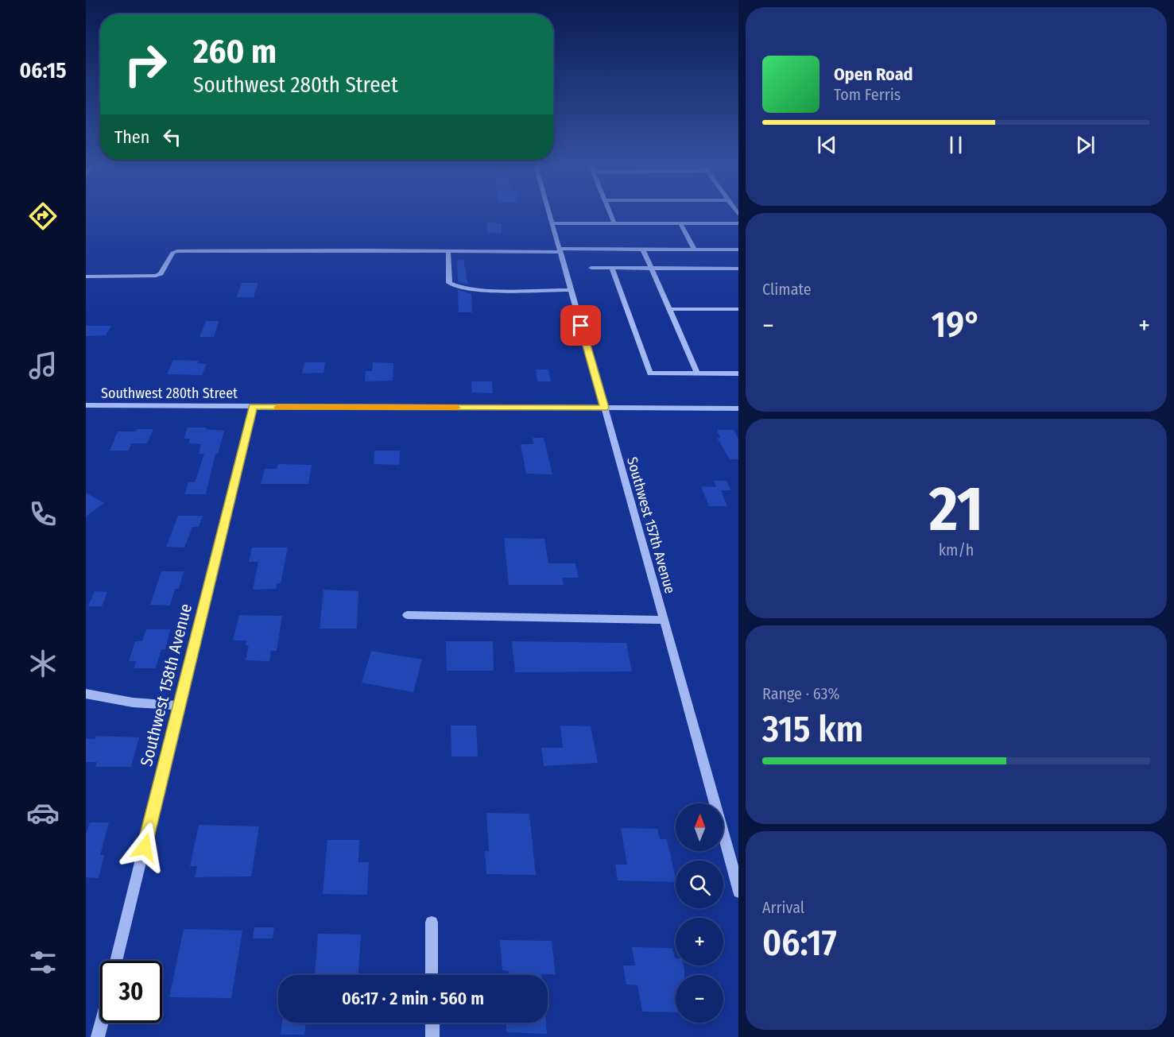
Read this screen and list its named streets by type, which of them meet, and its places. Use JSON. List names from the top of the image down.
{
  "streets": {
    "street": ["Southwest 280th Street", "Southwest 157th Avenue", "Southwest 158th Avenue"]
  },
  "crossings": [
    ["Southwest 280th Street", "Southwest 157th Avenue"],
    ["Southwest 280th Street", "Southwest 158th Avenue"]
  ],
  "north": "top",
  "page": {
    "tabs": "06:15",
    "turn": ["260 m", "Southwest 280th Street"],
    "song": ["Open Road", "Tom Ferris"],
    "then": "Then",
    "tile": [
      "Climate",
      ["21", "km/h"],
      ["Range · 63%", "315 km"],
      ["Arrival", "06:17"]
    ],
    "heat": ["−", "19°", "+"],
    "map_buttons": ["+", "−"],
    "limit": "30",
    "trip": "06:17 · 2 min · 560 m"
  }
}
